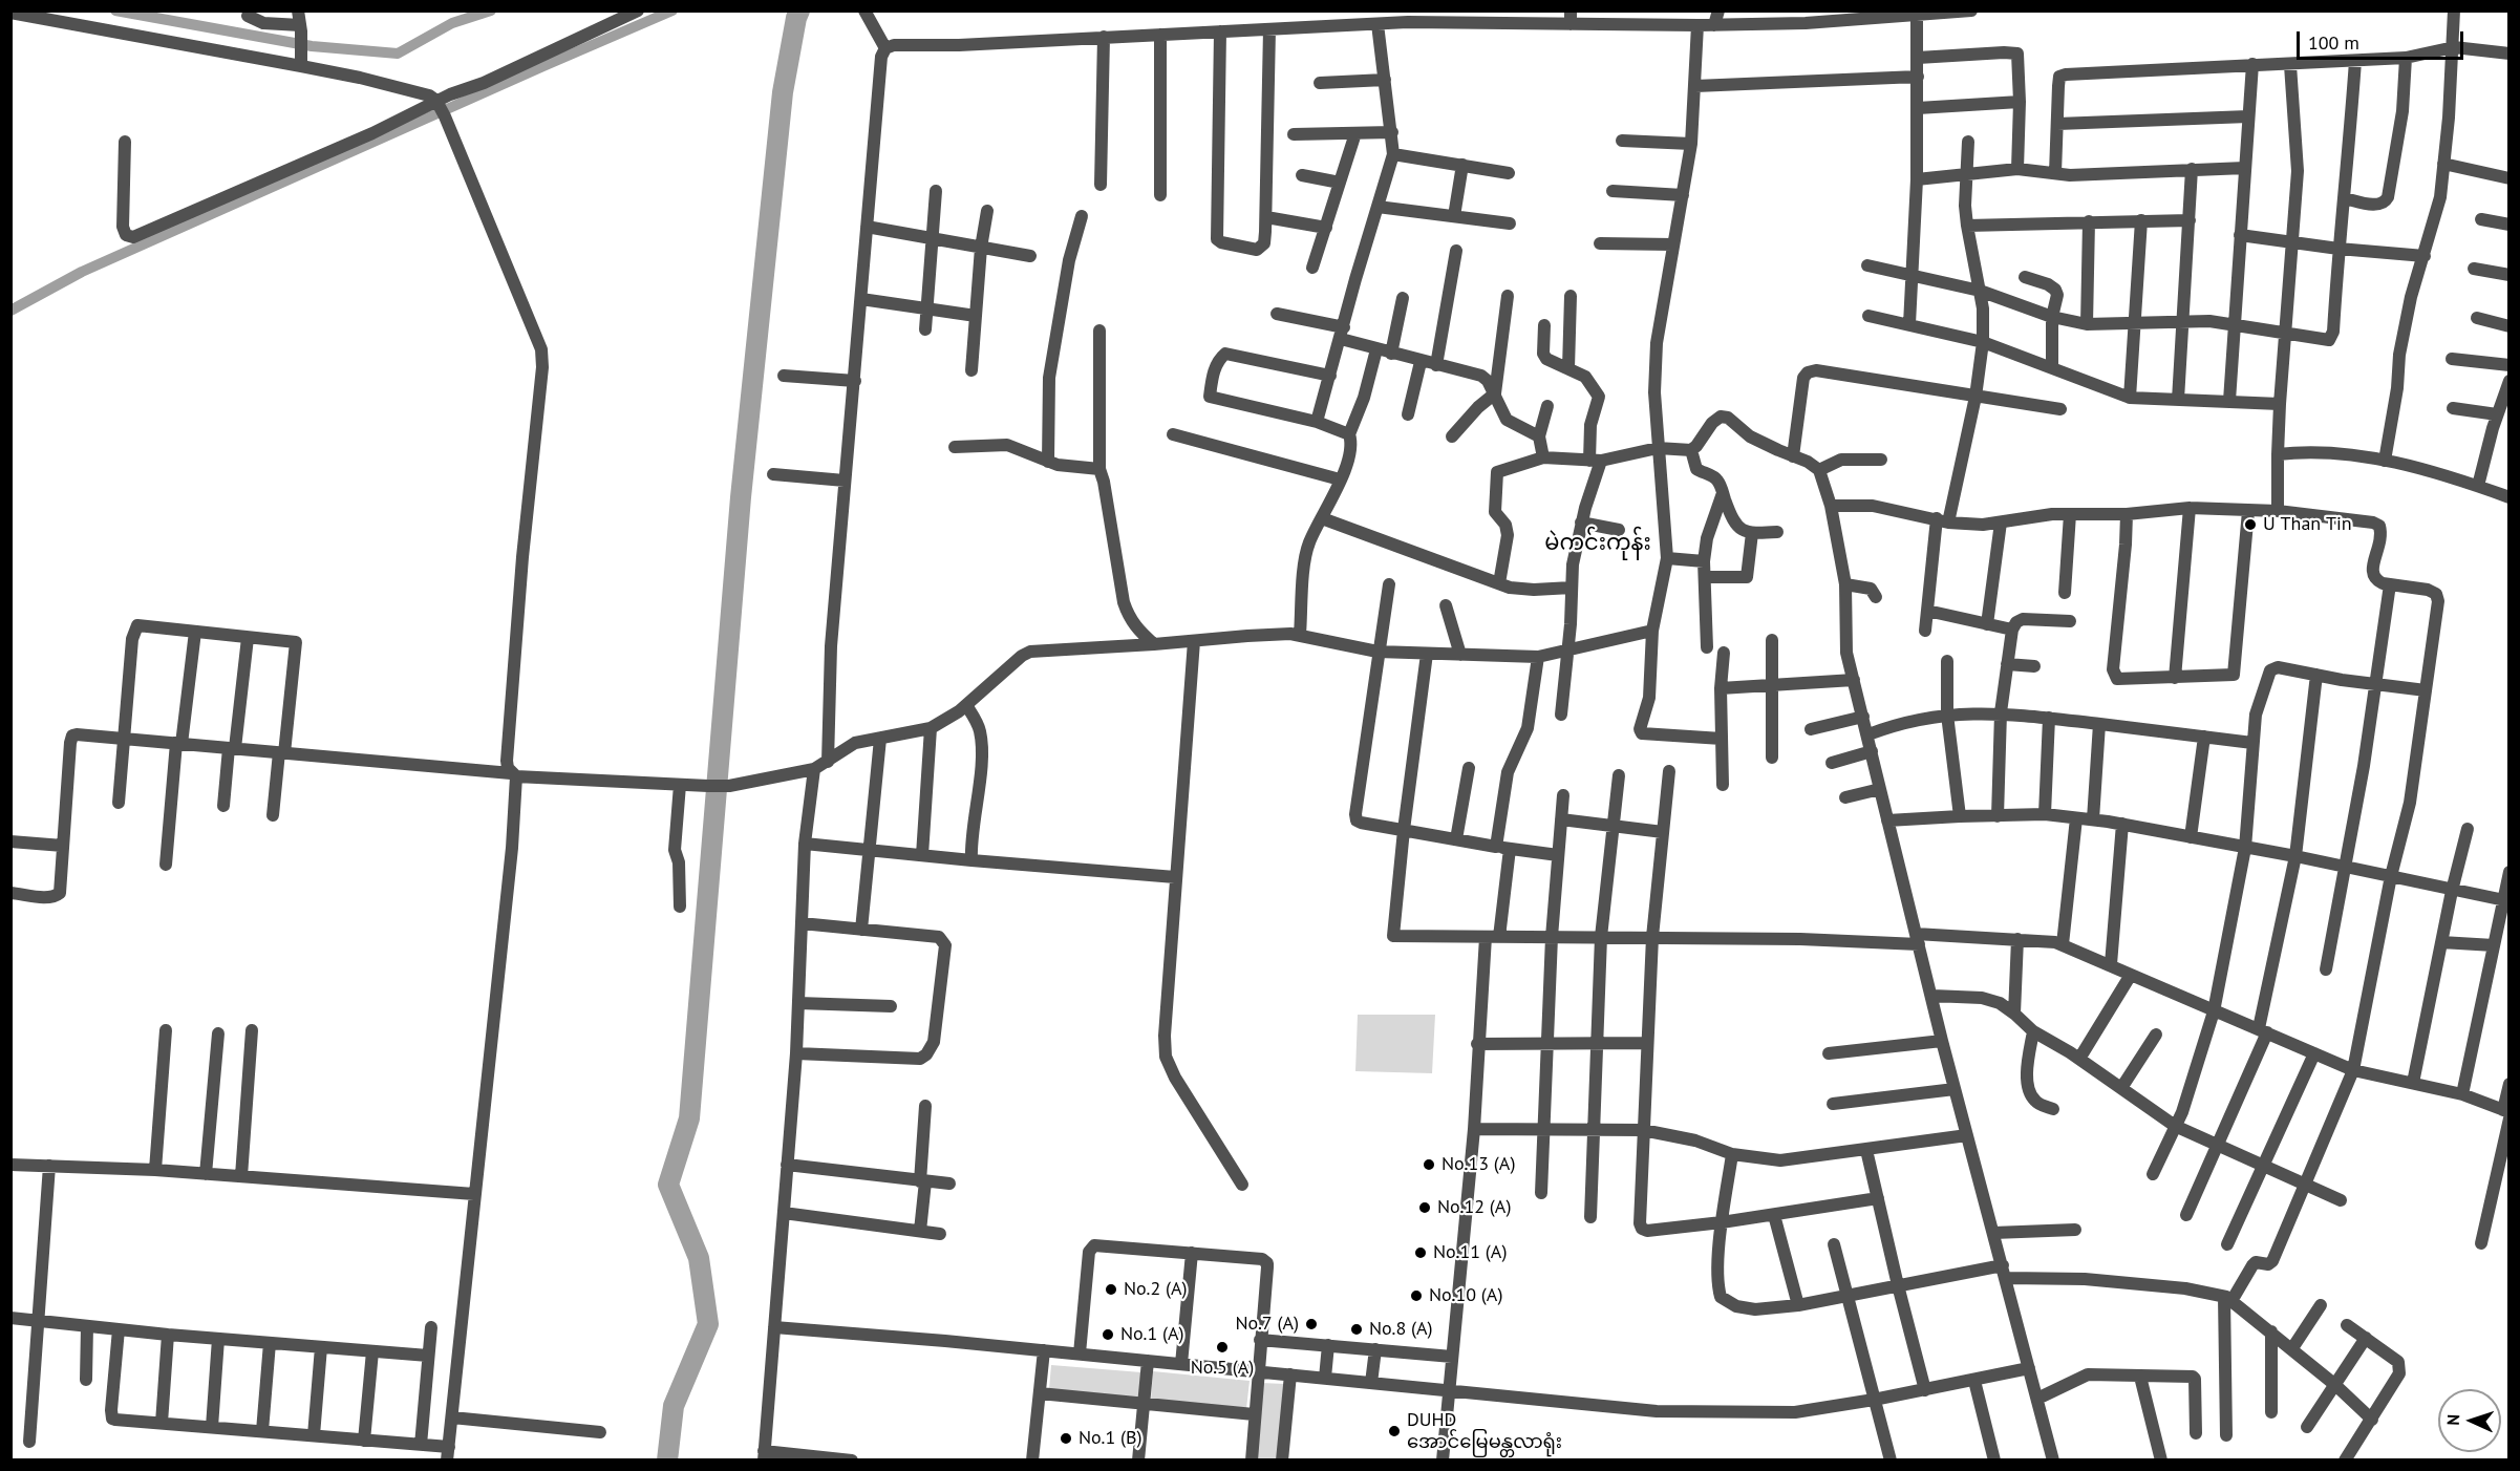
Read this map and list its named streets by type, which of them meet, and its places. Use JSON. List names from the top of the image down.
{
  "districts": ["မဲကင်းကုန်း"],
  "places": [
    "U Than Tin",
    "No.13 (A)",
    "No.12 (A)",
    "No.11 (A)",
    "No.2 (A)",
    "No.10 (A)",
    "No.7 (A)",
    "No.8 (A)",
    "No.1 (A)",
    "No.5 (A)",
    "DUHD အောင်မြေမန္တလာရုံး",
    "No.1 (B)"
  ],
  "scale_bar": "100 m",
  "north": "left"
}
